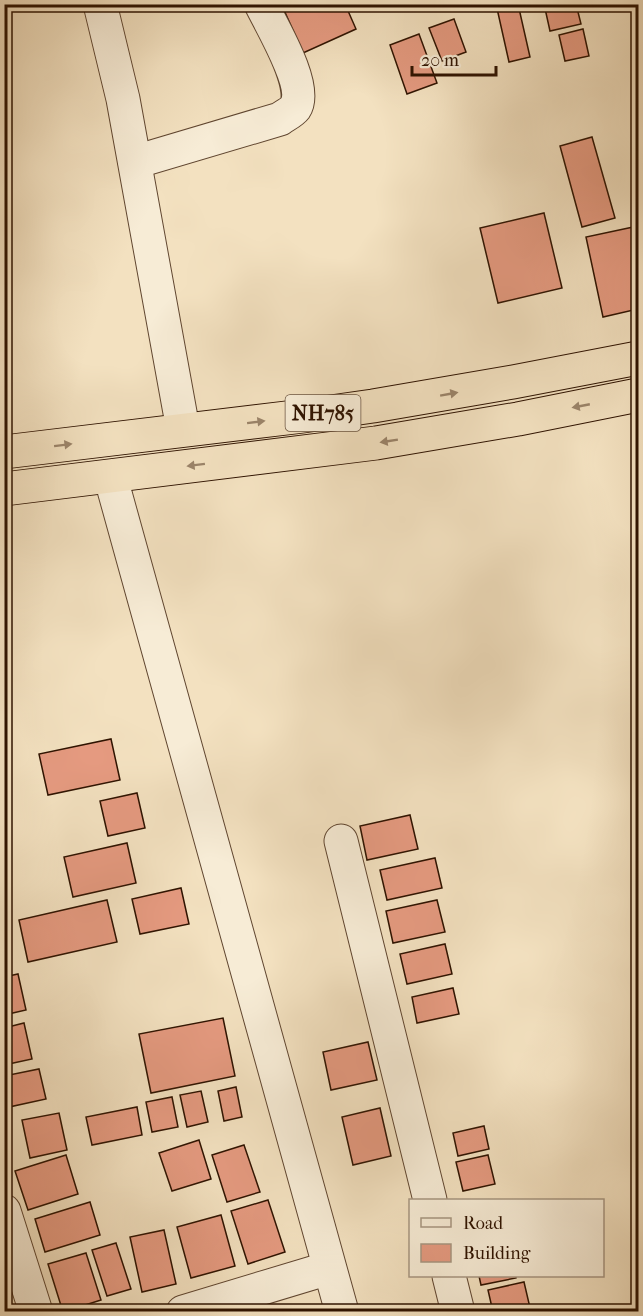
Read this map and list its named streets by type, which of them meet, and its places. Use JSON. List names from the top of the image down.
{
  "streets": {
    "highway": ["NH785"]
  },
  "legend": ["Road", "Building"],
  "scale_bar": "20 m"
}
